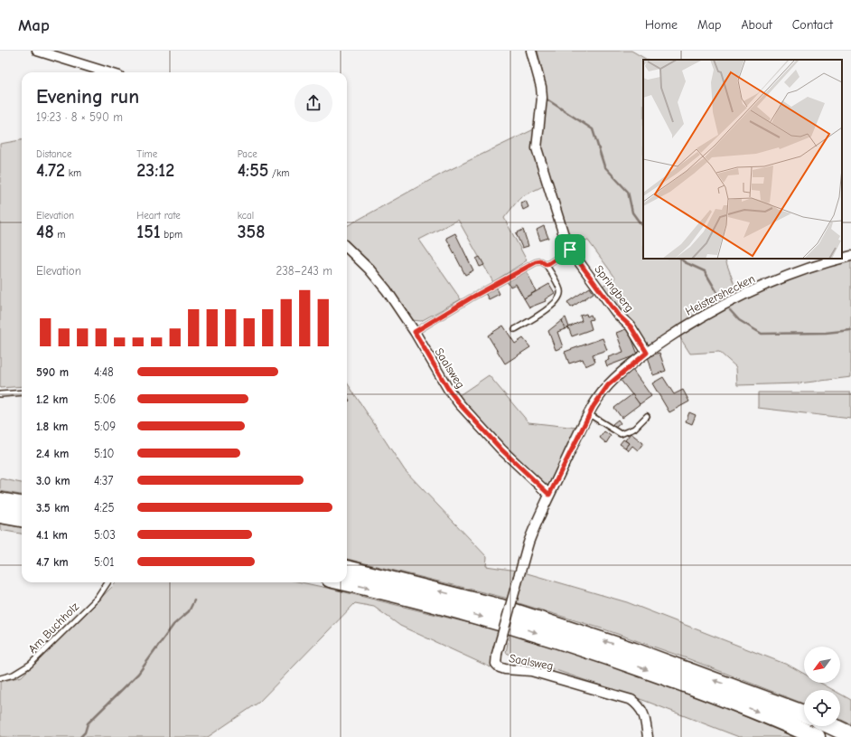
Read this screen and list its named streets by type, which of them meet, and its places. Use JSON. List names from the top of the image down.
{
  "streets": {
    "street": ["Springberg", "Heistershecken", "Saalsweg"],
    "lane": ["Am Buchholz"]
  },
  "crossings": [
    ["Springberg", "Heistershecken"]
  ],
  "north": "bottom left",
  "page": {
    "header": "Map",
    "nav": [
      "Home",
      "Map",
      "About",
      "Contact"
    ],
    "heading": ["Evening run", "19:23 · 8 × 590 m"],
    "stats": [
      ["Distance", "4.72 km"],
      ["Time", "23:12"],
      ["Pace", "4:55 /km"],
      ["Elevation", "48 m"],
      ["Heart rate", "151 bpm"],
      ["kcal", "358"]
    ],
    "chart": ["Elevation", "238–243 m"],
    "list": [
      {
        "name": "590 m",
        "note": "4:48"
      },
      {
        "name": "1.2 km",
        "note": "5:06"
      },
      {
        "name": "1.8 km",
        "note": "5:09"
      },
      {
        "name": "2.4 km",
        "note": "5:10"
      },
      {
        "name": "3.0 km",
        "note": "4:37"
      },
      {
        "name": "3.5 km",
        "note": "4:25"
      },
      {
        "name": "4.1 km",
        "note": "5:03"
      },
      {
        "name": "4.7 km",
        "note": "5:01"
      }
    ]
  }
}
